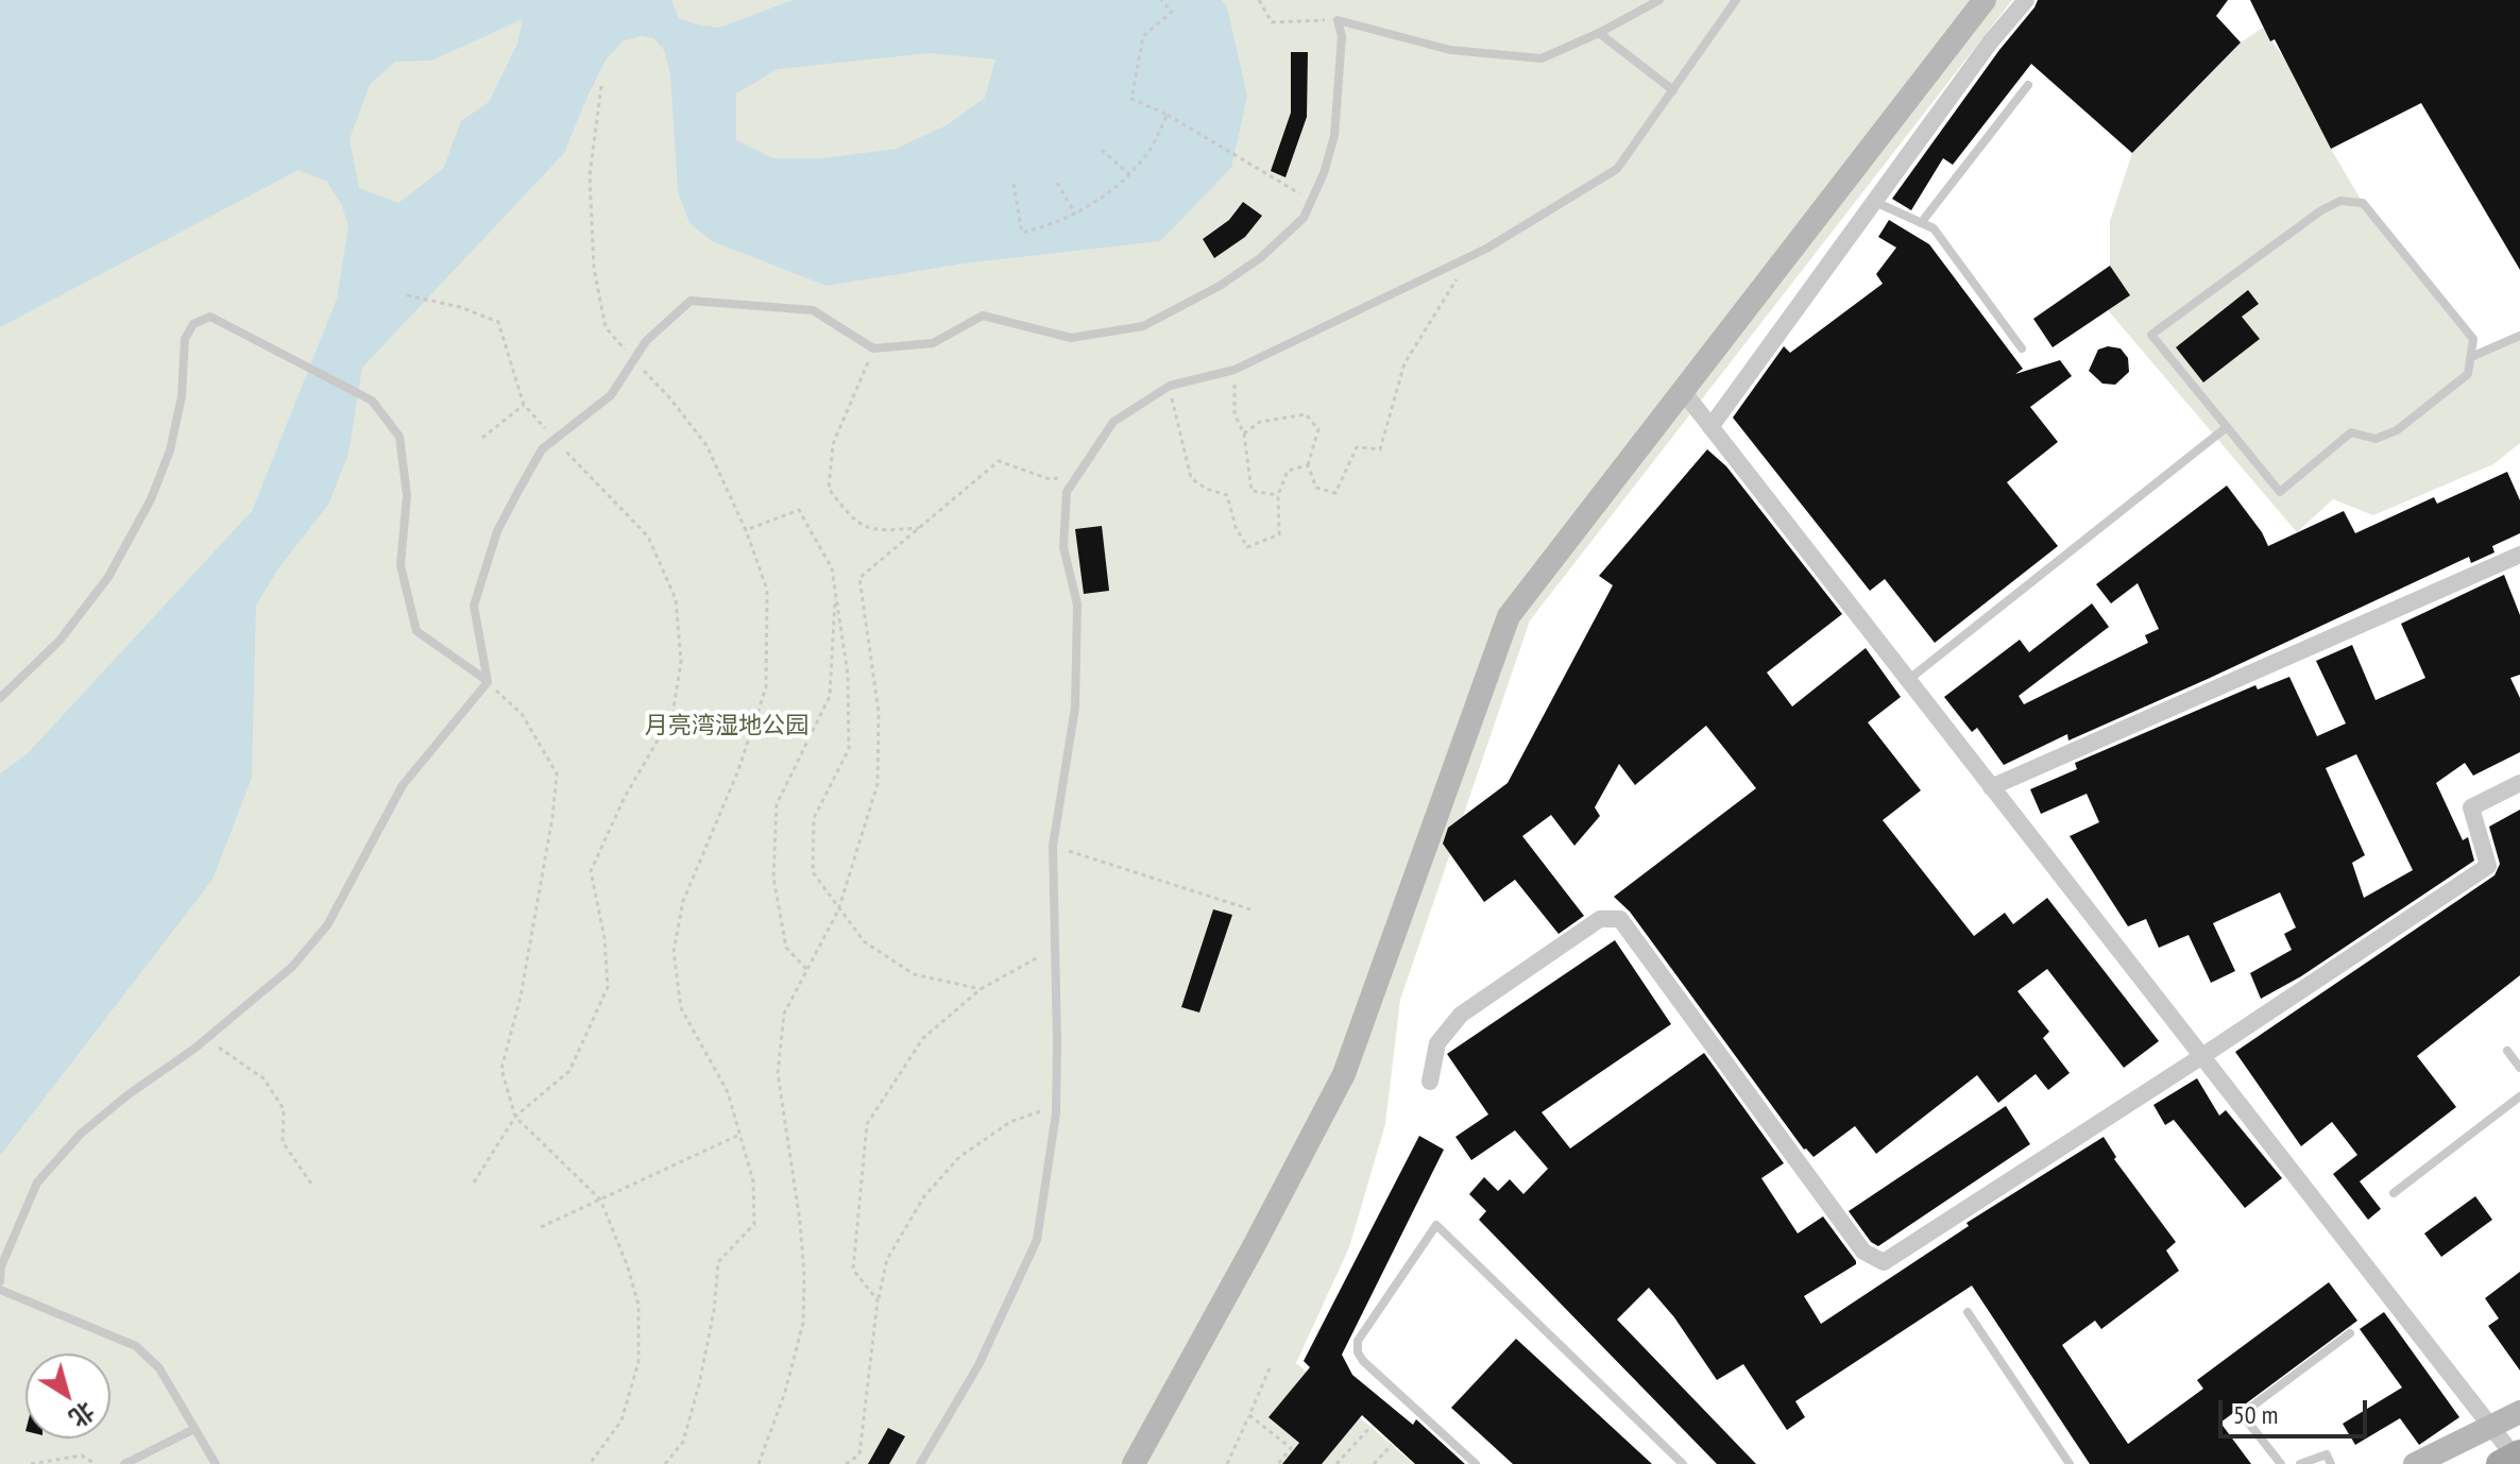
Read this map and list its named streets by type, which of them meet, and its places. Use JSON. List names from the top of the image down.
{
  "parks": ["月亮湾湿地公园"],
  "scale_bar": "50 m",
  "north": "bottom right"
}
